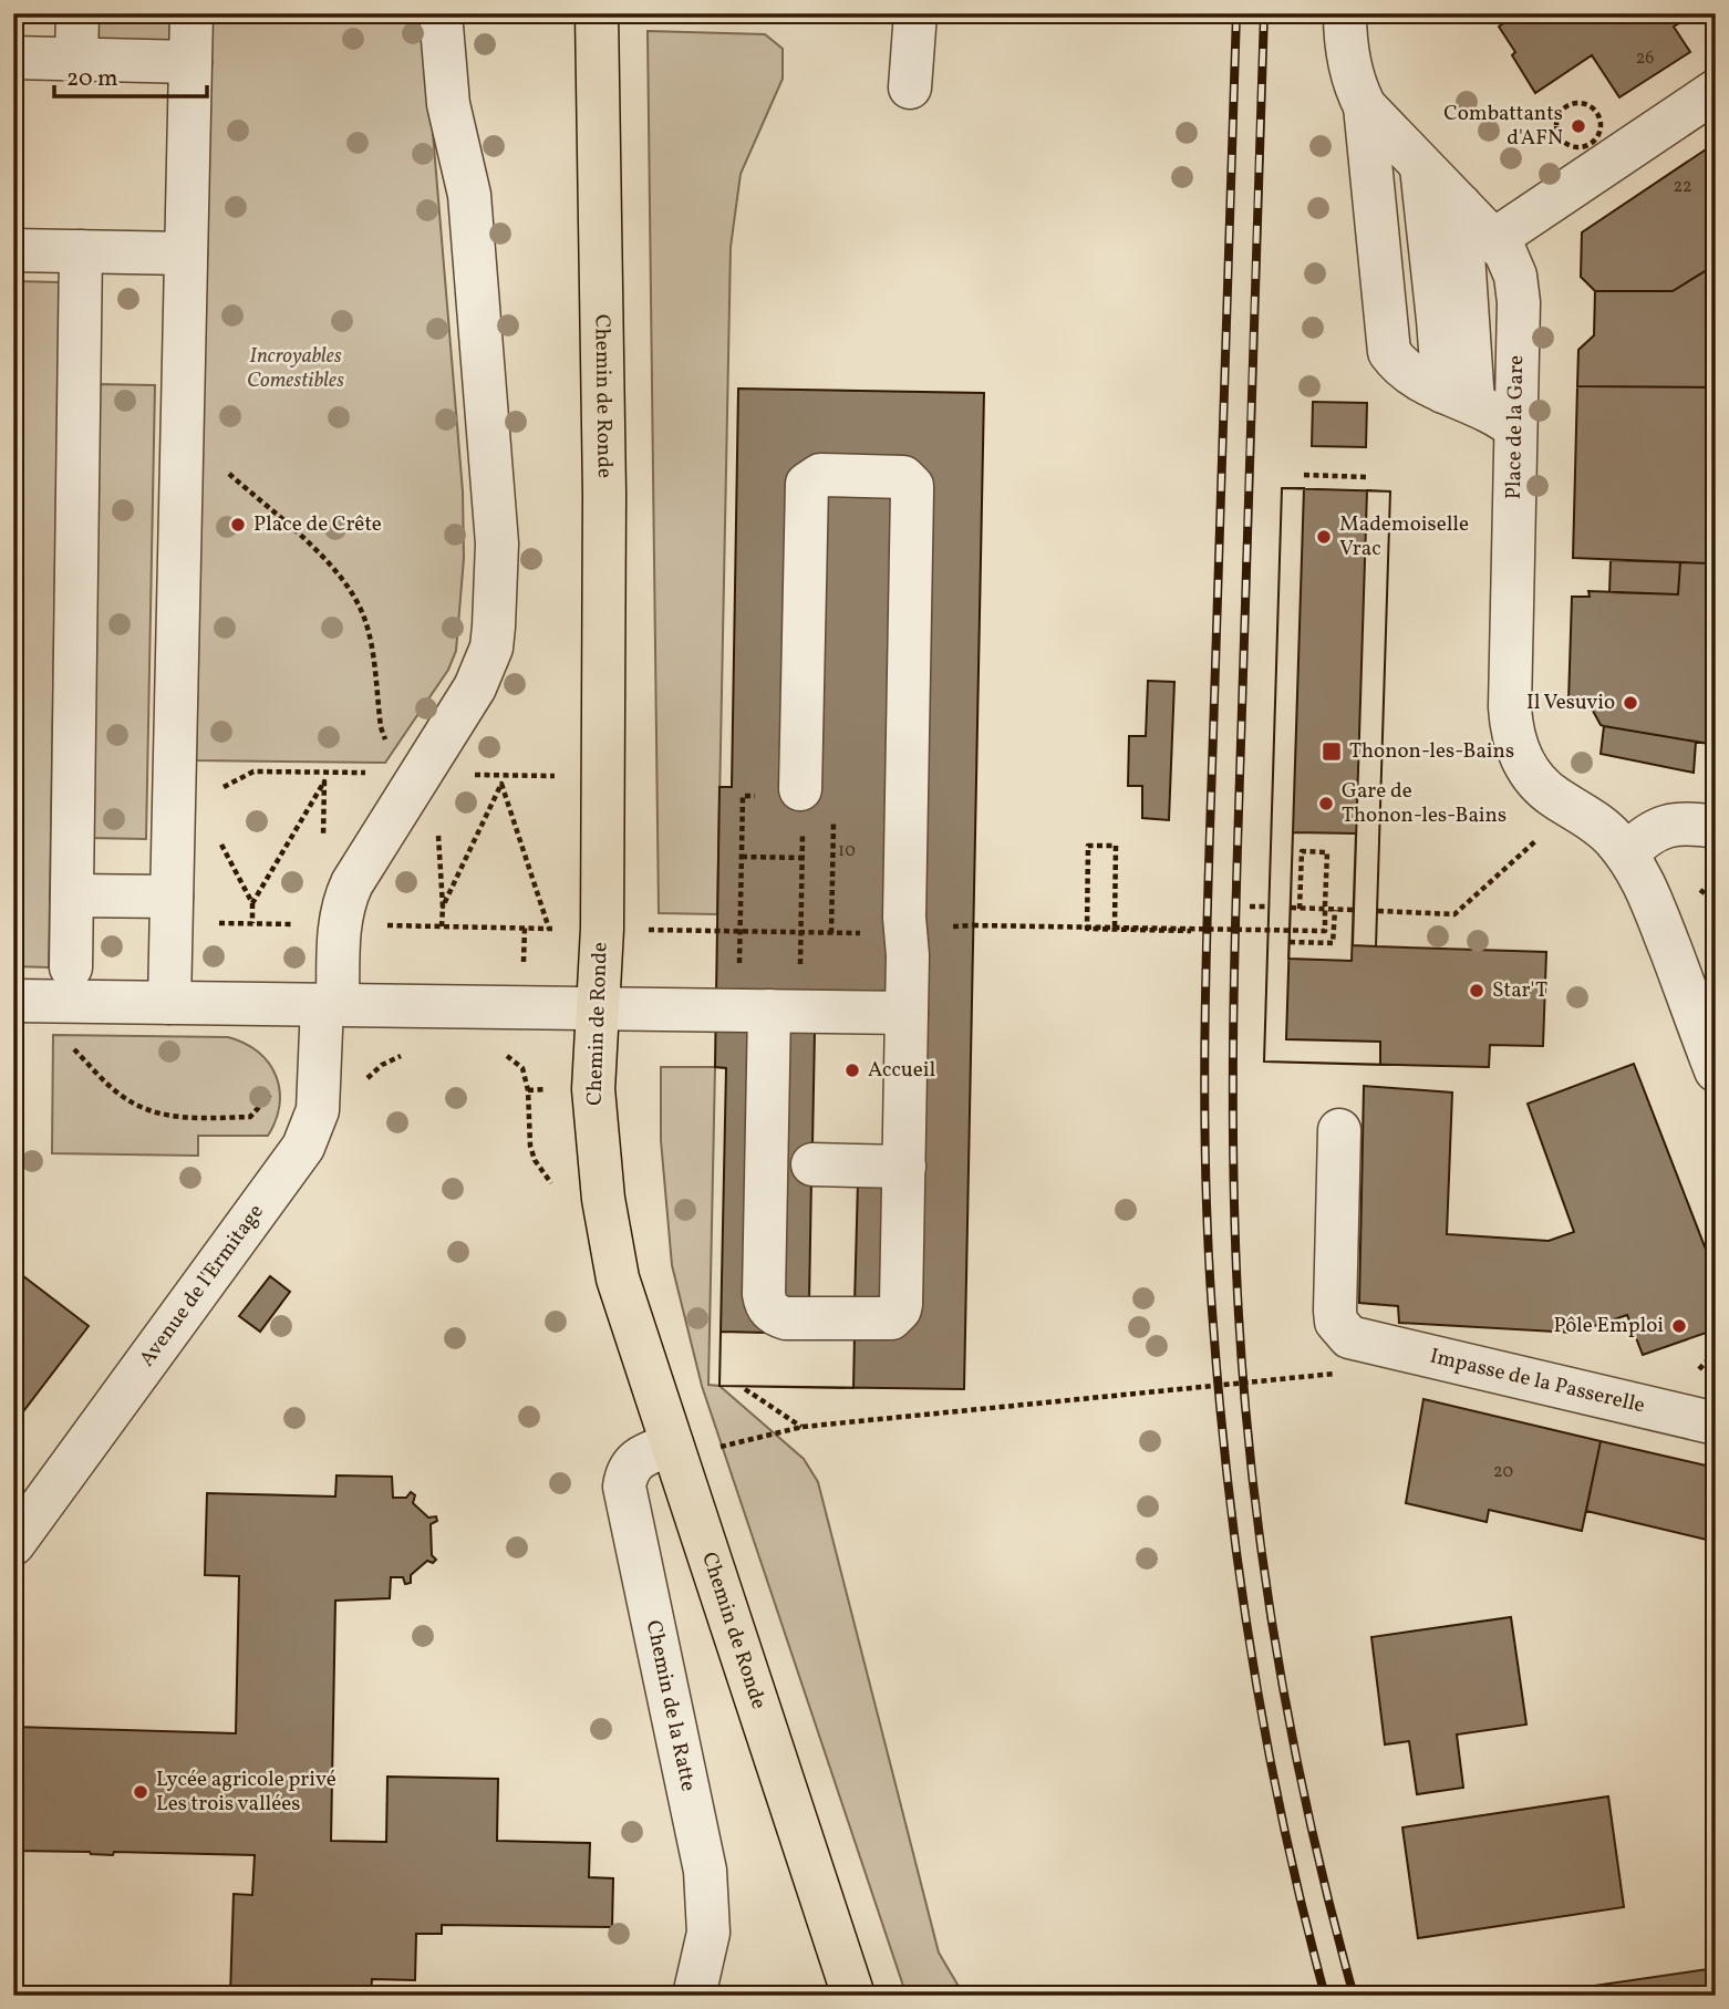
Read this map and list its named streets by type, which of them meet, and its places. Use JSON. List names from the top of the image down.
{
  "streets": {
    "main road": ["Chemin de Ronde"],
    "street": [
      "Place de la Gare",
      "Avenue de l'Ermitage",
      "Impasse de la Passerelle",
      "Chemin de la Ratte"
    ]
  },
  "crossings": [
    ["Chemin de Ronde", "Chemin de la Ratte"]
  ],
  "parks": ["Incroyables Comestibles"],
  "places": {
    "other": [
      "Combattants d'AFN",
      "Place de Crête",
      "Mademoiselle Vrac",
      "Il Vesuvio",
      "Gare de Thonon-les-Bains",
      "Star'T",
      "Accueil",
      "Pôle Emploi",
      "Lycée agricole privé Les trois vallées"
    ],
    "transit": ["Thonon-les-Bains"]
  },
  "house_numbers": [
    "26",
    "22",
    "10",
    "20"
  ],
  "scale_bar": "20 m"
}
